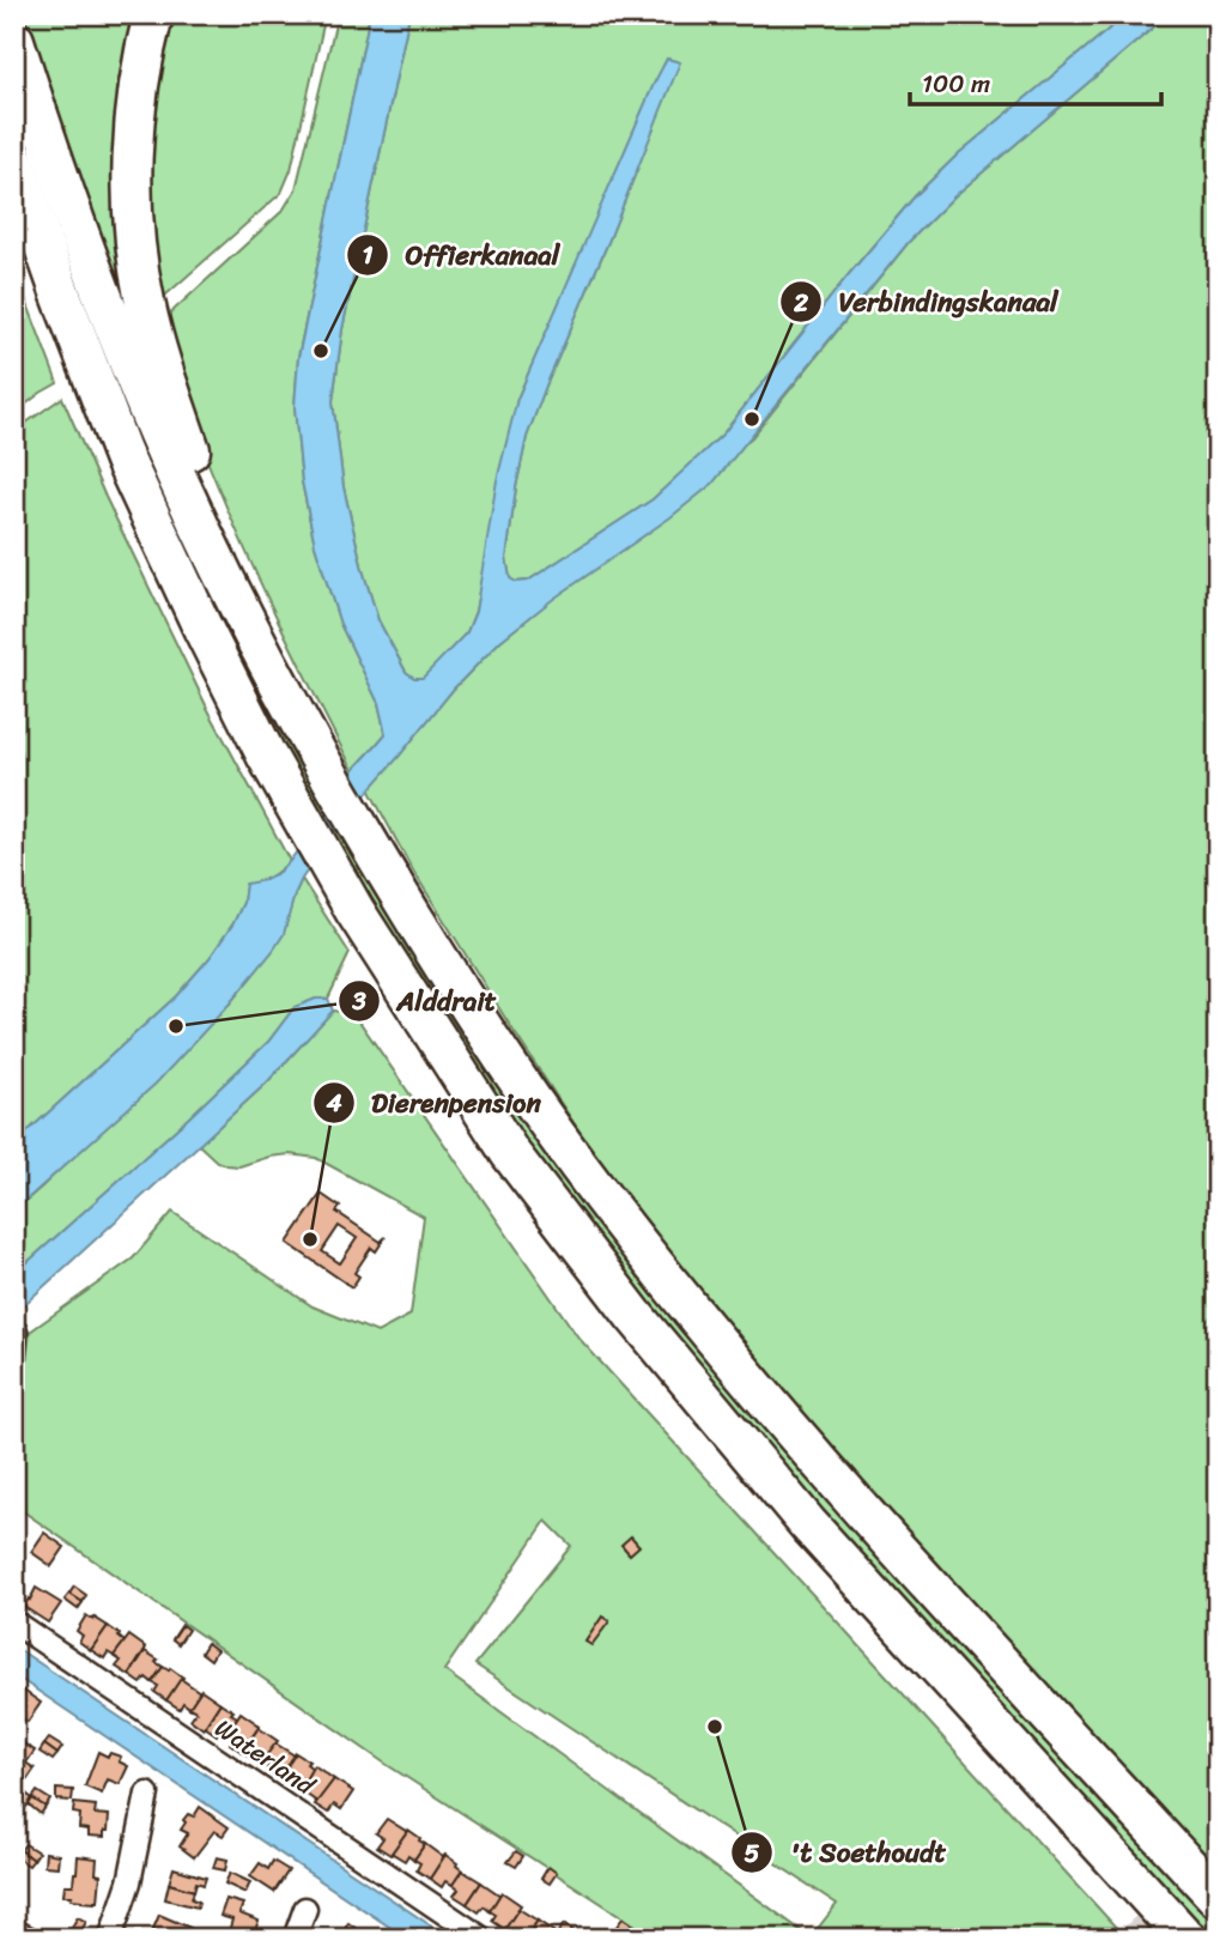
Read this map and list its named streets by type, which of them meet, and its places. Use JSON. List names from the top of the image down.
{
  "streets": {
    "street": ["Waterland"]
  },
  "places": [
    "Offierkanaal",
    "Verbindingskanaal",
    "Alddrait",
    "Dierenpension",
    "'t Soethoudt"
  ],
  "scale_bar": "100 m"
}
